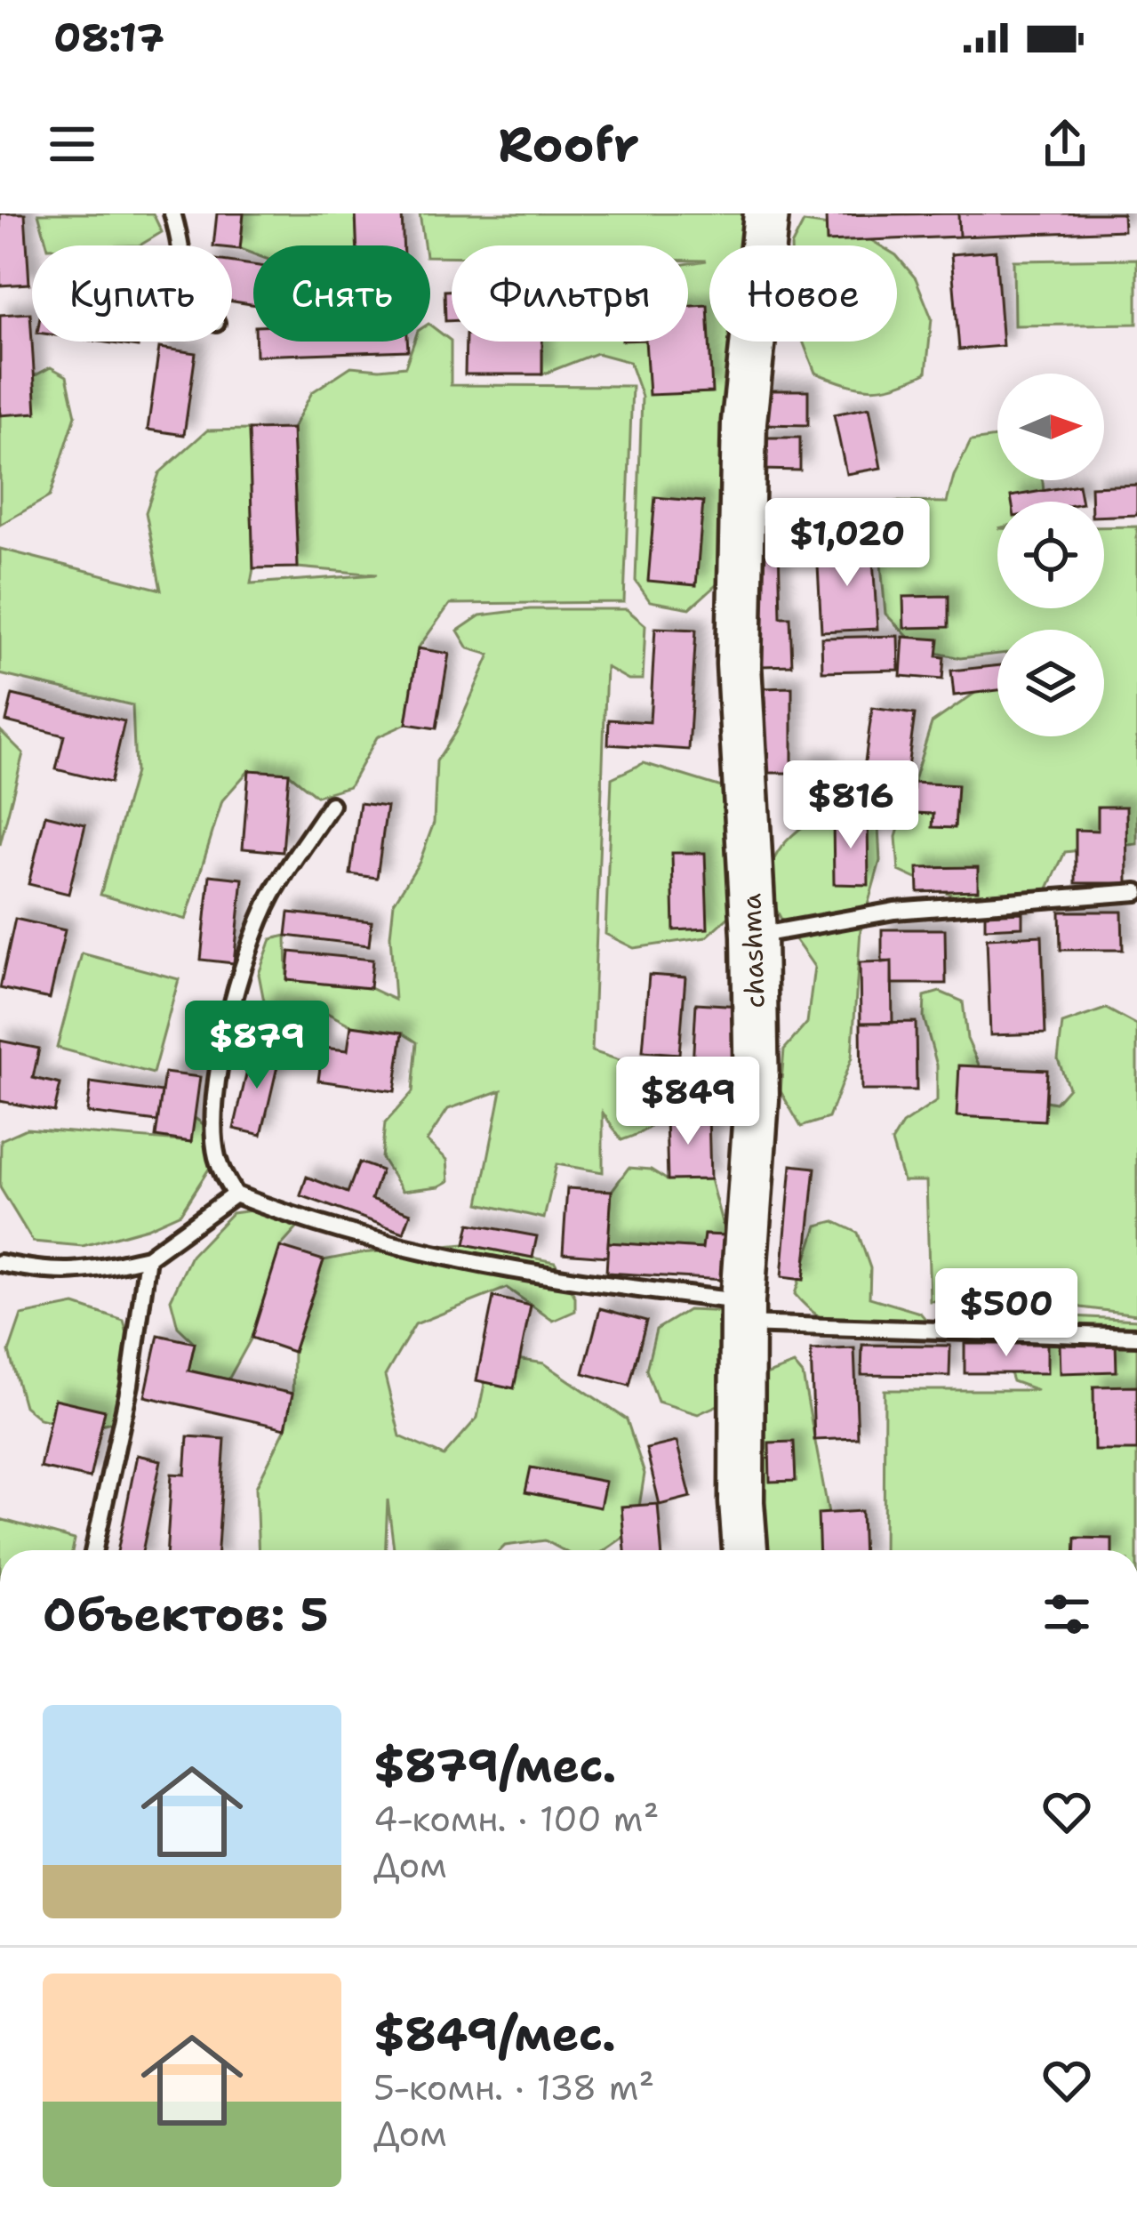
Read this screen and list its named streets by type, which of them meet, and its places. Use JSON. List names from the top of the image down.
{
  "streets": {
    "street": ["сhashma"]
  },
  "north": "right",
  "page": {
    "status": "08:17",
    "header": "Roofr",
    "chip": [
      "Купить",
      "Снять",
      "Фильтры",
      "Новое"
    ],
    "price": [
      "$1,020",
      "$816",
      "$879",
      "$849",
      "$500"
    ],
    "heading": "Объектов: 5",
    "list": [
      {
        "name": "$879/мес.",
        "note": "4-комн. · 100 m² · Дом"
      },
      {
        "name": "$849/мес.",
        "note": "5-комн. · 138 m² · Дом"
      }
    ]
  }
}
